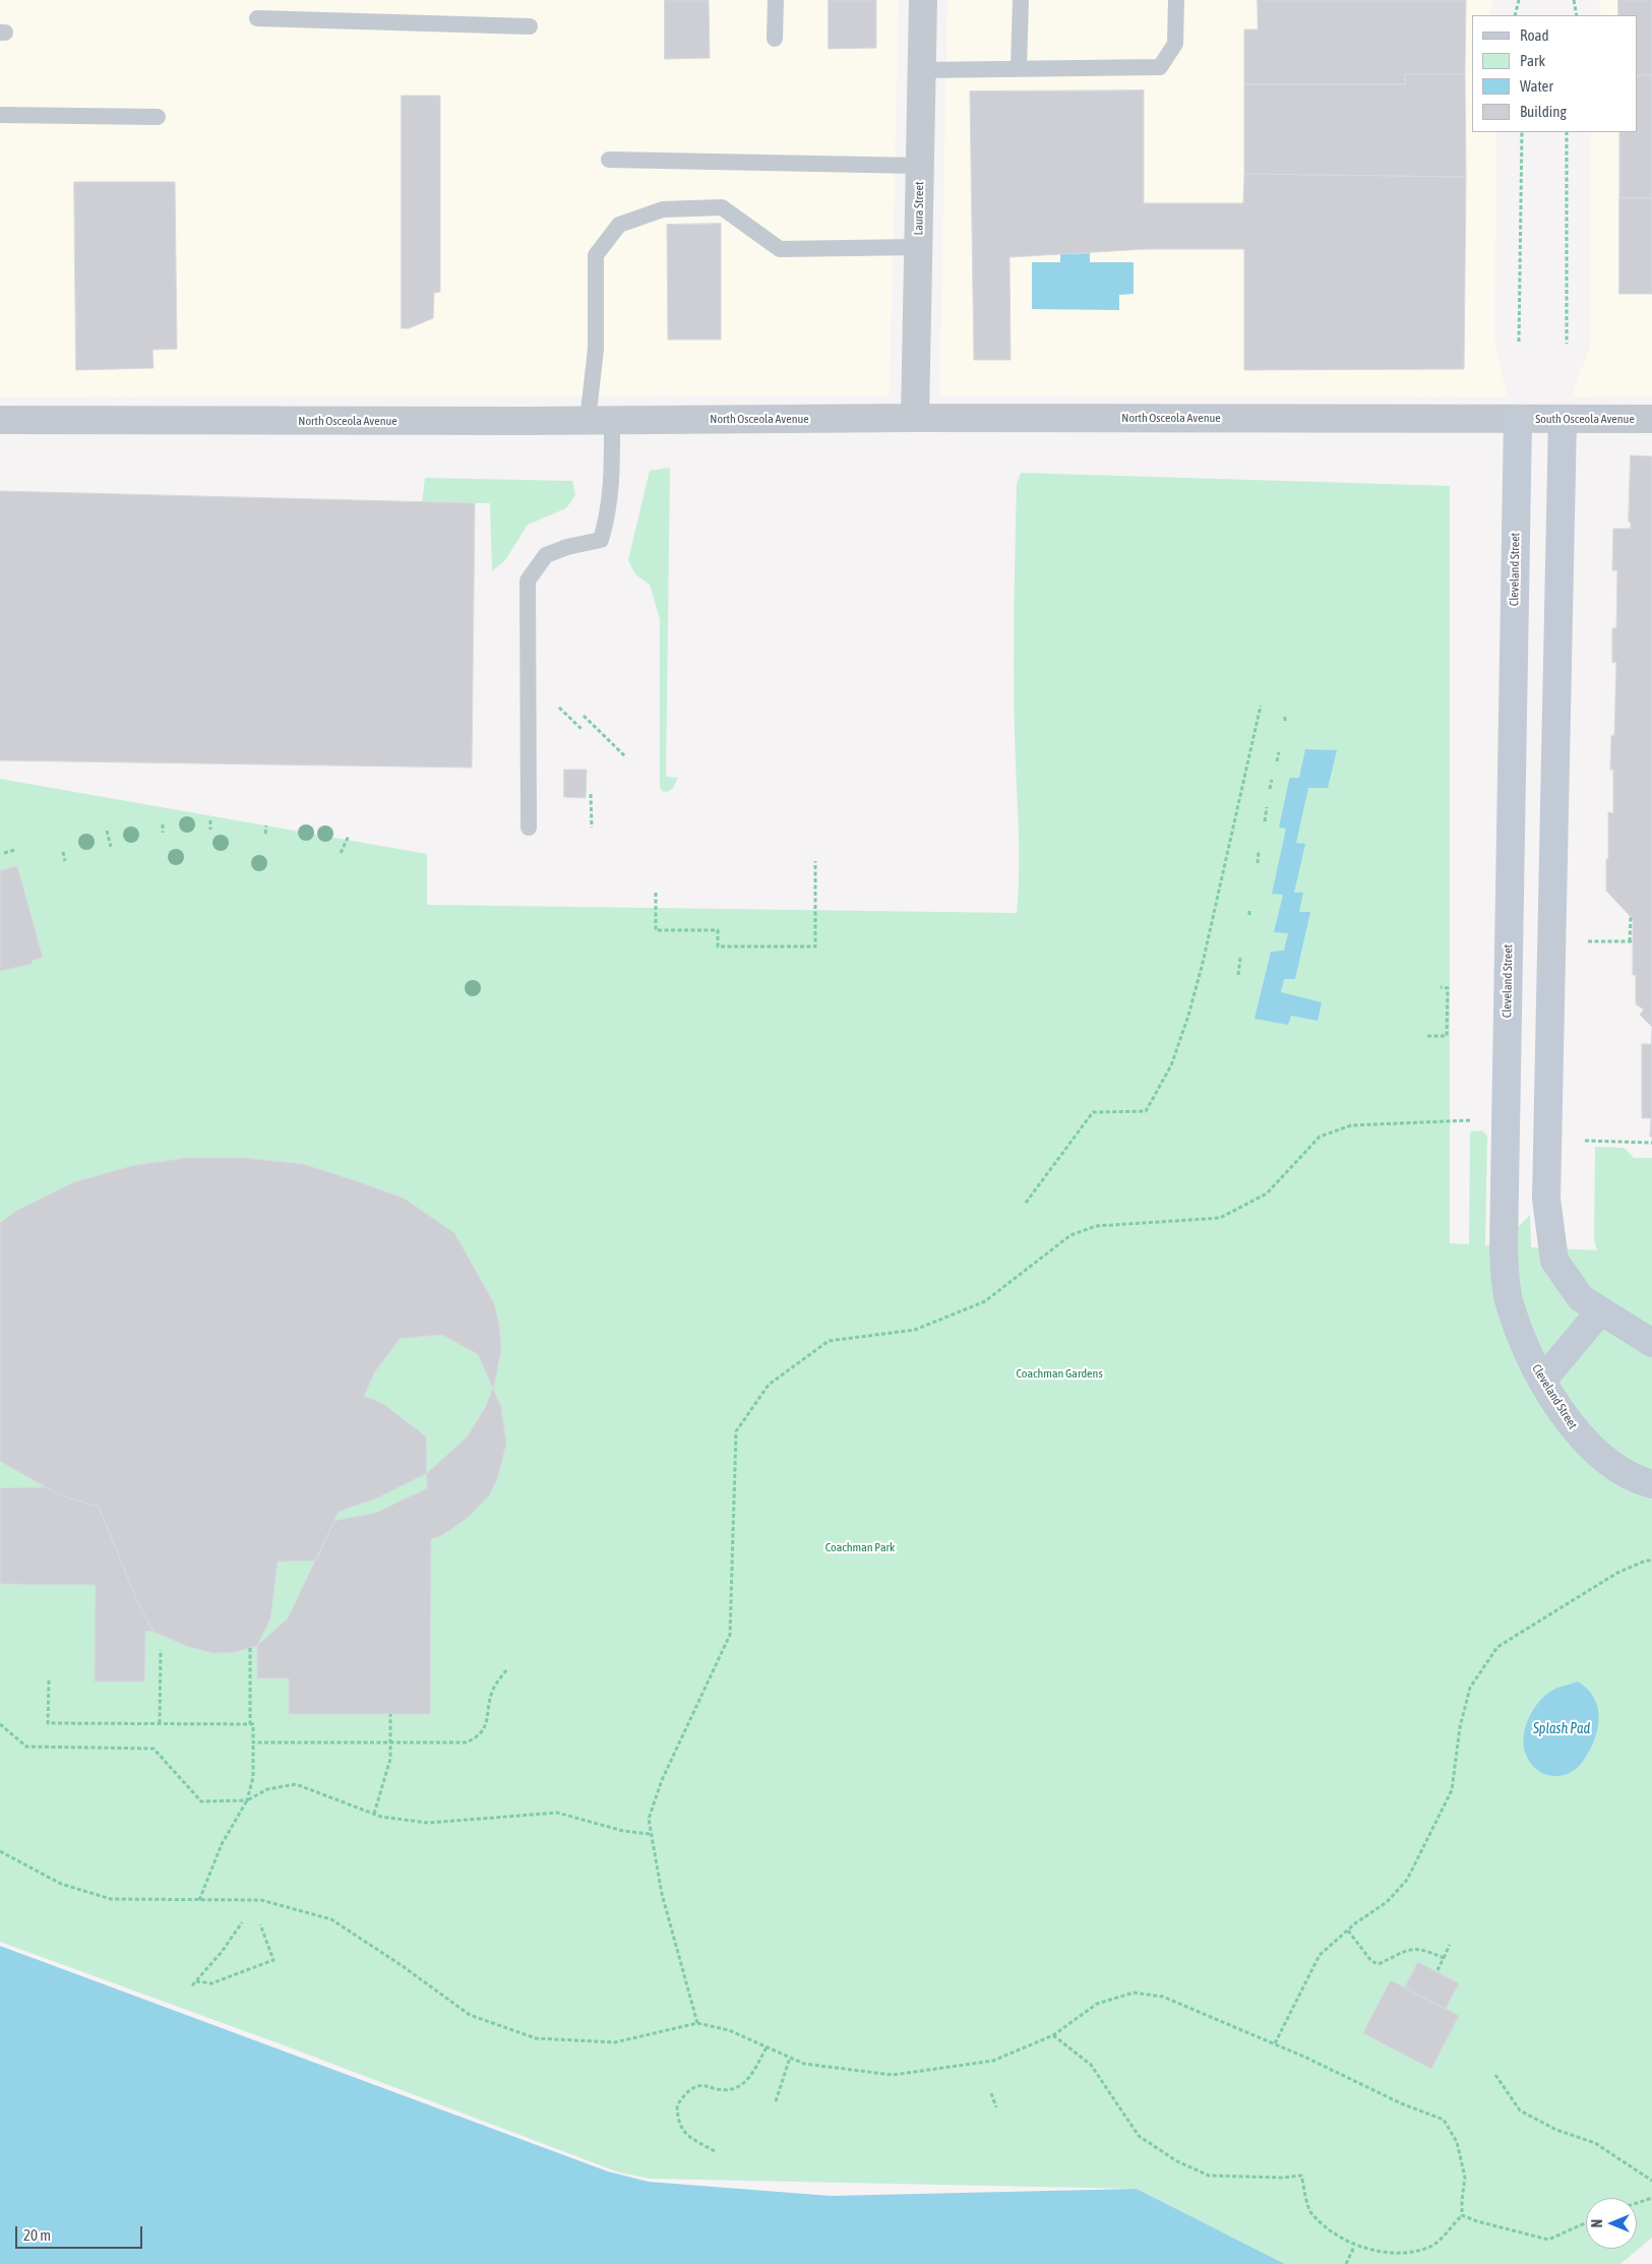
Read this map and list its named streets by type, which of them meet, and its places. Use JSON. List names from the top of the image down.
{
  "streets": {
    "street": [
      "Laura Street",
      "North Osceola Avenue",
      "South Osceola Avenue",
      "Cleveland Street"
    ]
  },
  "crossings": [
    ["Laura Street", "North Osceola Avenue"],
    ["North Osceola Avenue", "South Osceola Avenue"],
    ["North Osceola Avenue", "Cleveland Street"],
    ["South Osceola Avenue", "Cleveland Street"]
  ],
  "water": ["Splash Pad"],
  "parks": ["Coachman Gardens", "Coachman Park"],
  "legend": [
    "Road",
    "Park",
    "Water",
    "Building"
  ],
  "scale_bar": "20 m",
  "north": "left"
}
